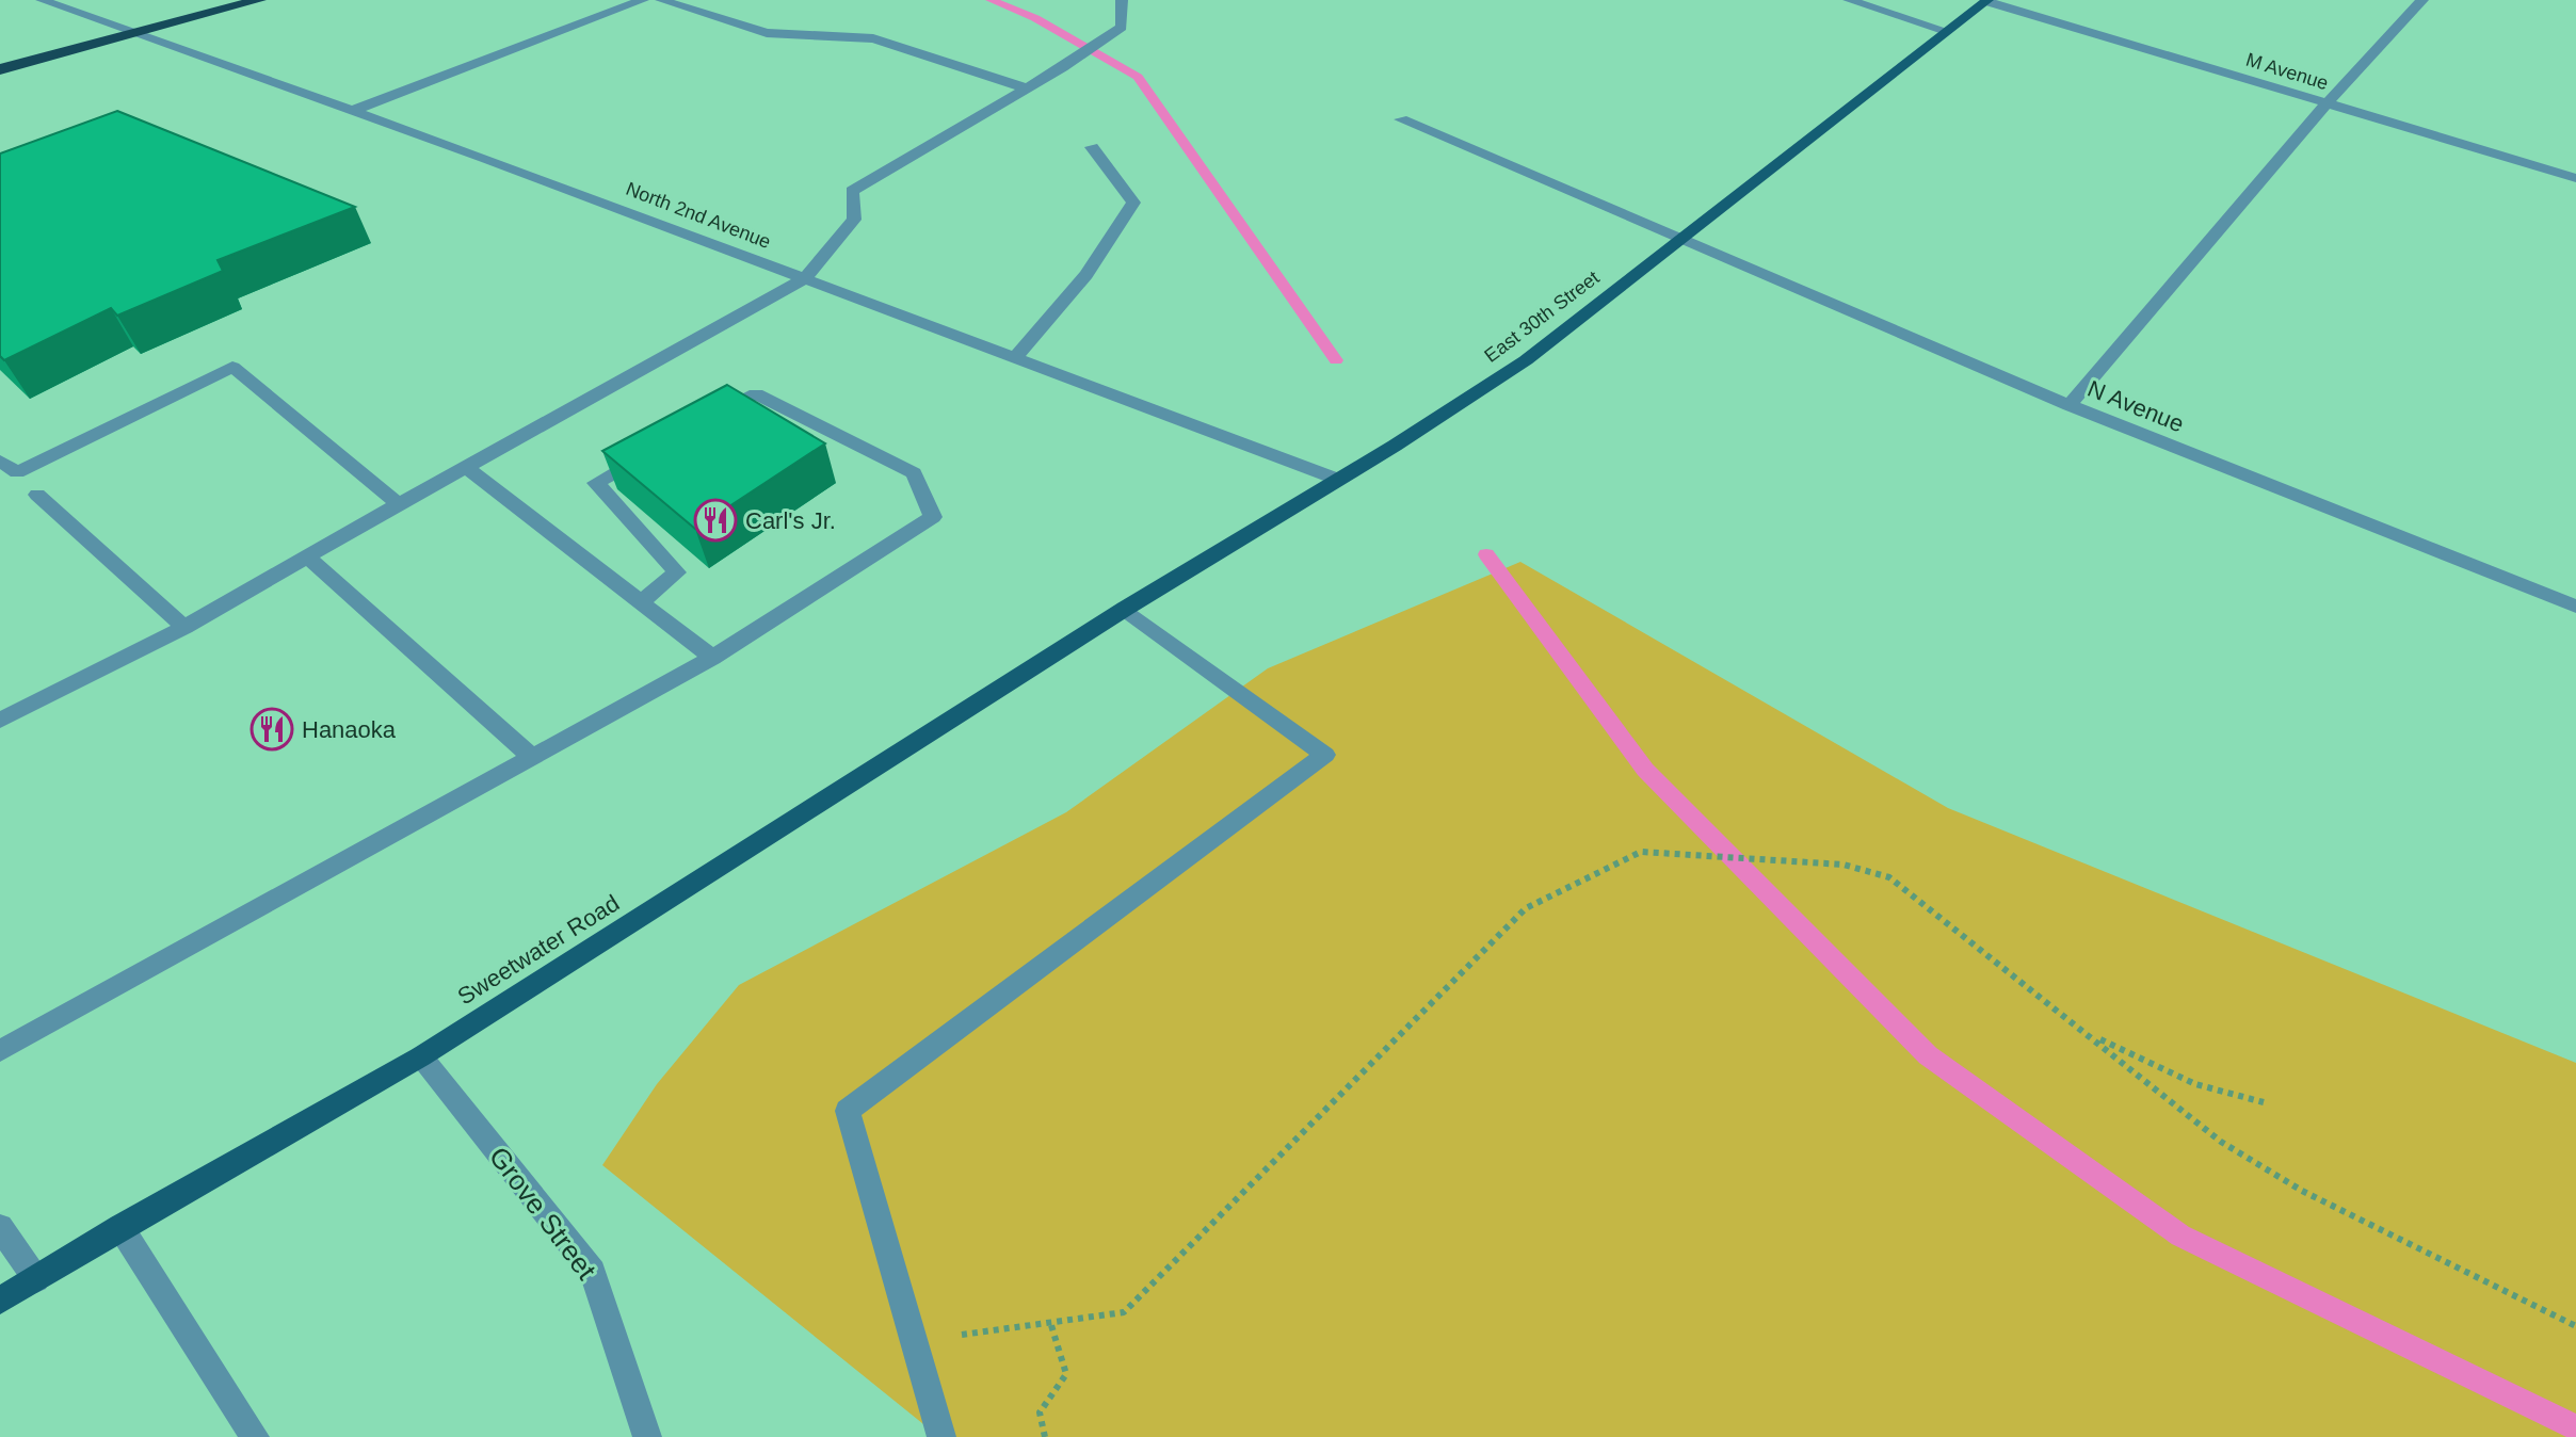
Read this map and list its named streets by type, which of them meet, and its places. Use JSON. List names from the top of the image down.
{
  "streets": {
    "main road": ["East 30th Street", "Sweetwater Road"],
    "street": [
      "M Avenue",
      "North 2nd Avenue",
      "N Avenue",
      "Grove Street"
    ]
  },
  "crossings": [
    ["M Avenue", "East 30th Street"],
    ["North 2nd Avenue", "East 30th Street"],
    ["East 30th Street", "N Avenue"],
    ["East 30th Street", "Sweetwater Road"],
    ["Sweetwater Road", "Grove Street"]
  ],
  "places": {
    "restaurant": ["Carl's Jr.", "Hanaoka"]
  }
}
